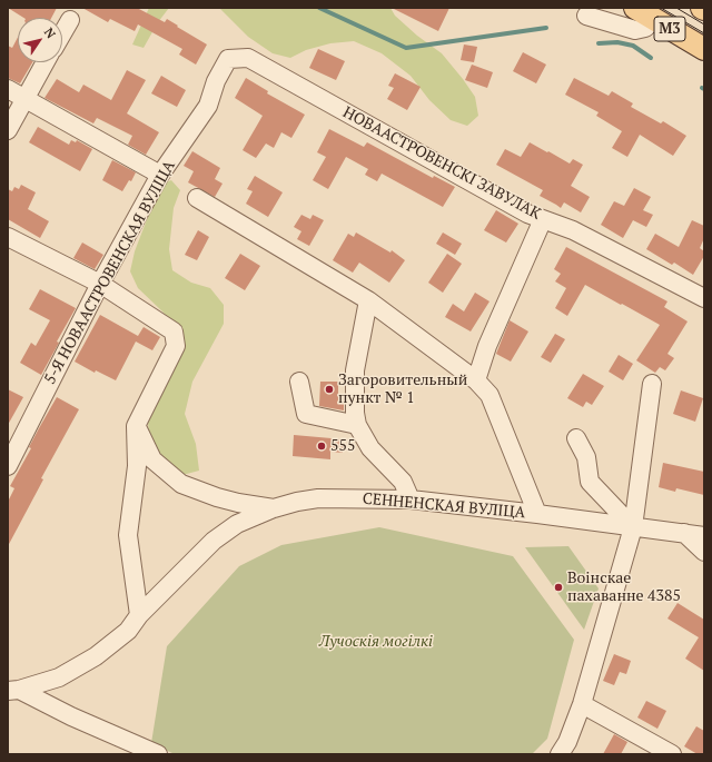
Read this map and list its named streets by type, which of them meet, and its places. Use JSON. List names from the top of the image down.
{
  "streets": {
    "main road": ["М3"],
    "street": ["НОВААСТРОВЕНСКІ ЗАВУЛАК", "5-Я НОВААСТРОВЕНСКАЯ ВУЛІЦА", "СЕННЕНСКАЯ ВУЛІЦА"]
  },
  "crossings": [
    ["НОВААСТРОВЕНСКІ ЗАВУЛАК", "5-Я НОВААСТРОВЕНСКАЯ ВУЛІЦА"]
  ],
  "parks": ["Лучоскія могілкі"],
  "places": ["Загоровительный пункт № 1", "555", "Воінскае пахаванне 4385"],
  "north": "top right"
}
